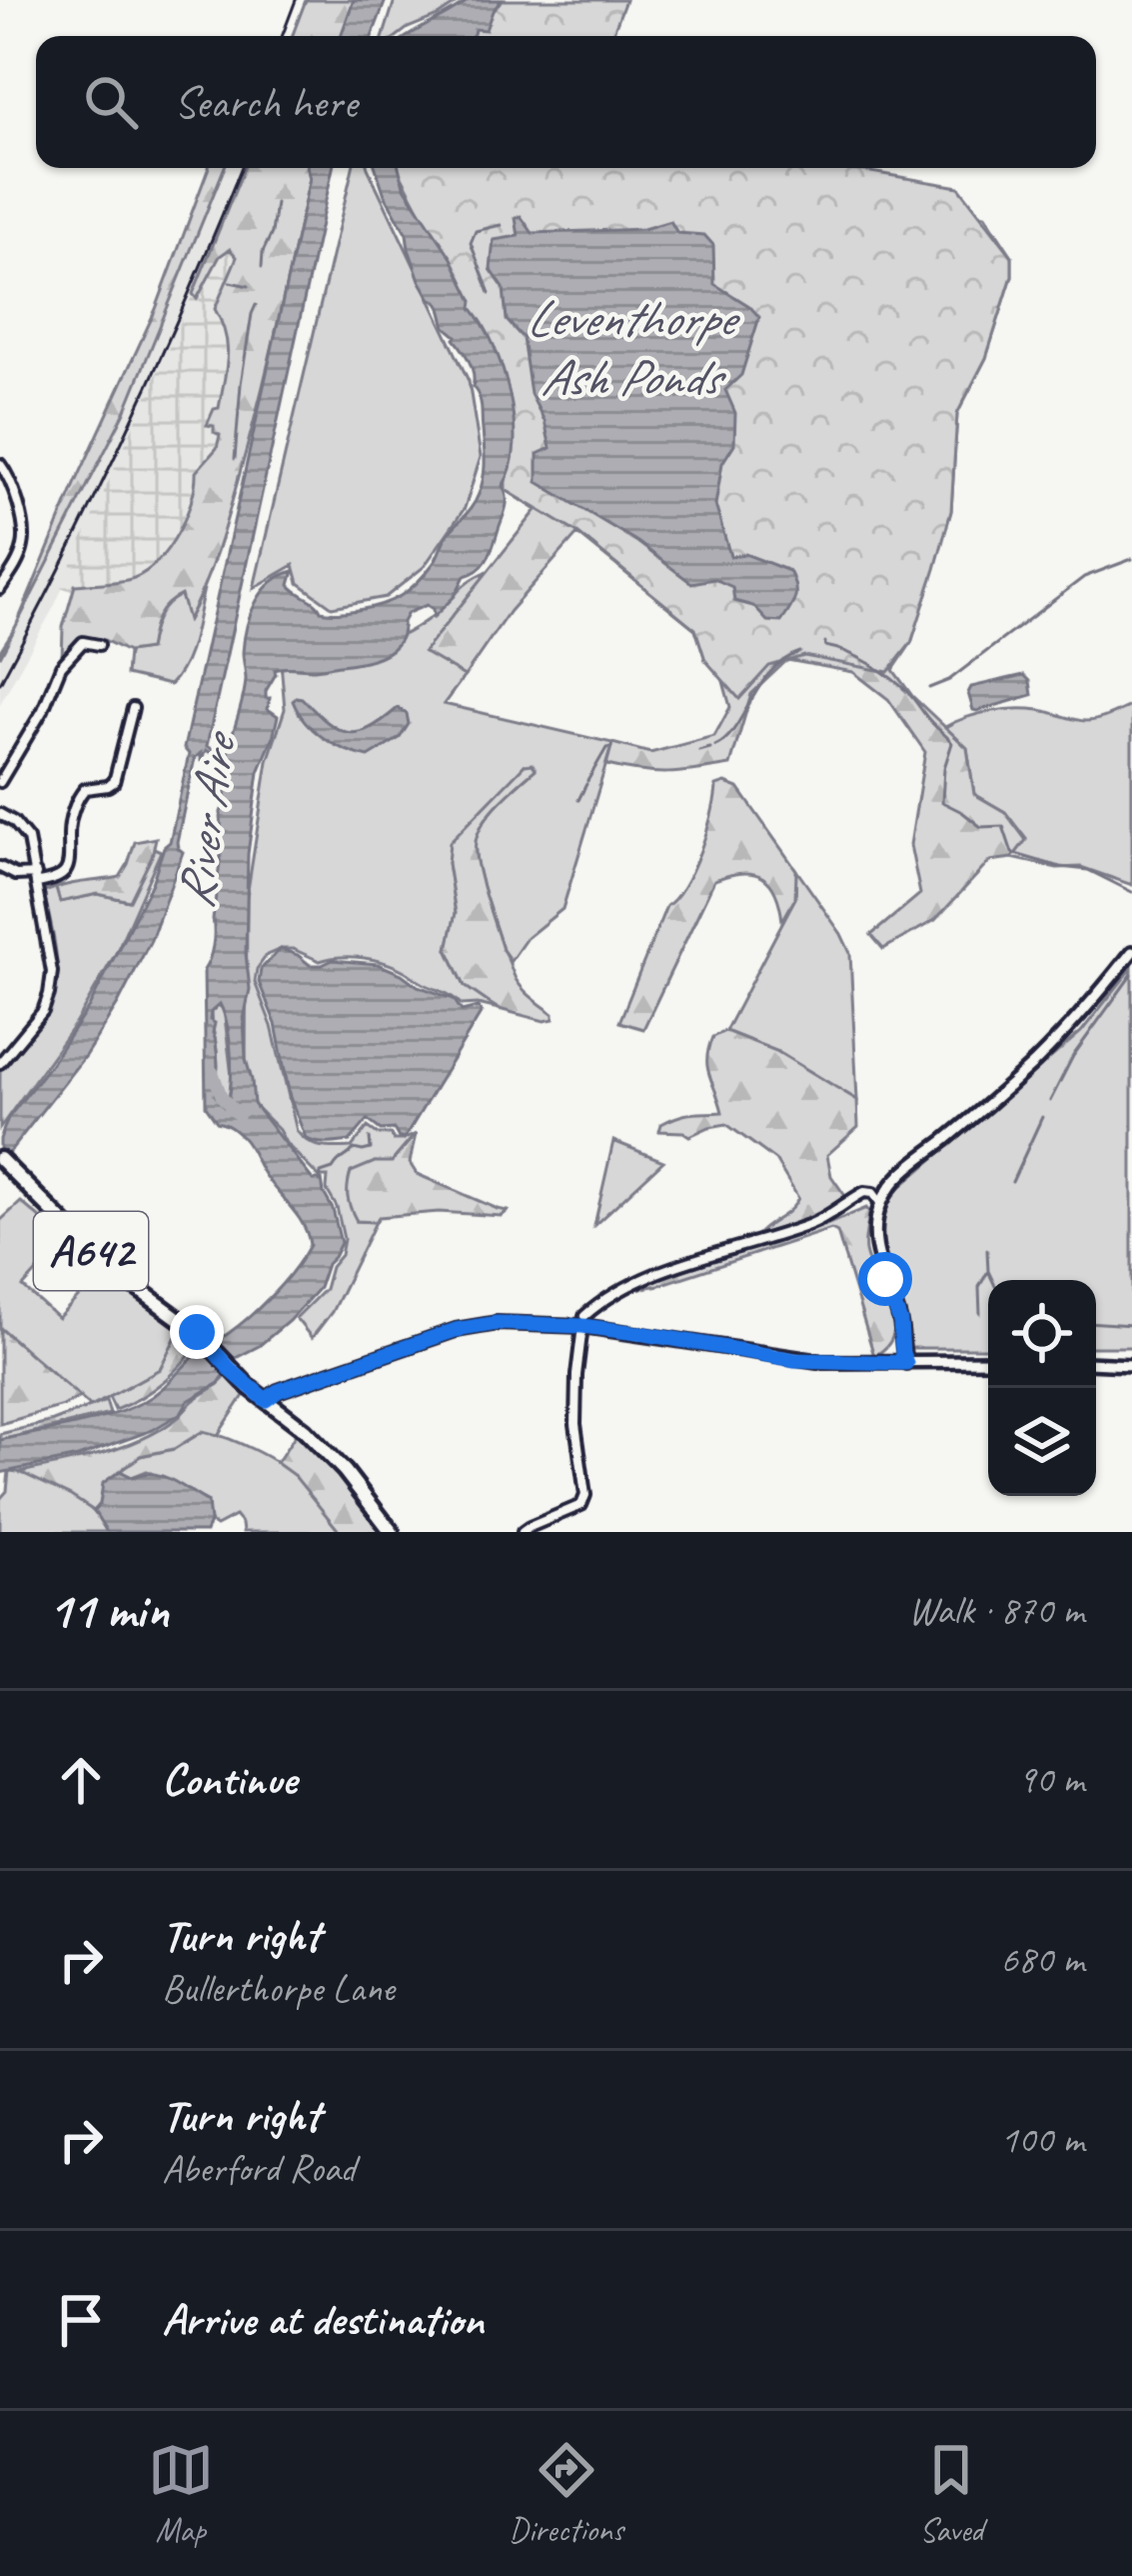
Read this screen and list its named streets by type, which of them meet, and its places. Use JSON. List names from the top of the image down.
{
  "streets": {
    "main road": ["A642"]
  },
  "water": ["Leventhorpe Ash Ponds", "River Aire"],
  "page": {
    "search": "Search here",
    "heading": ["11 min", "Walk · 870 m"],
    "list": [
      ["Continue", "90 m"],
      ["Turn right", "Bullerthorpe Lane", "680 m"],
      ["Turn right", "Aberford Road", "100 m"],
      "Arrive at destination"
    ],
    "nav": ["Map", "Directions", "Saved"]
  }
}
